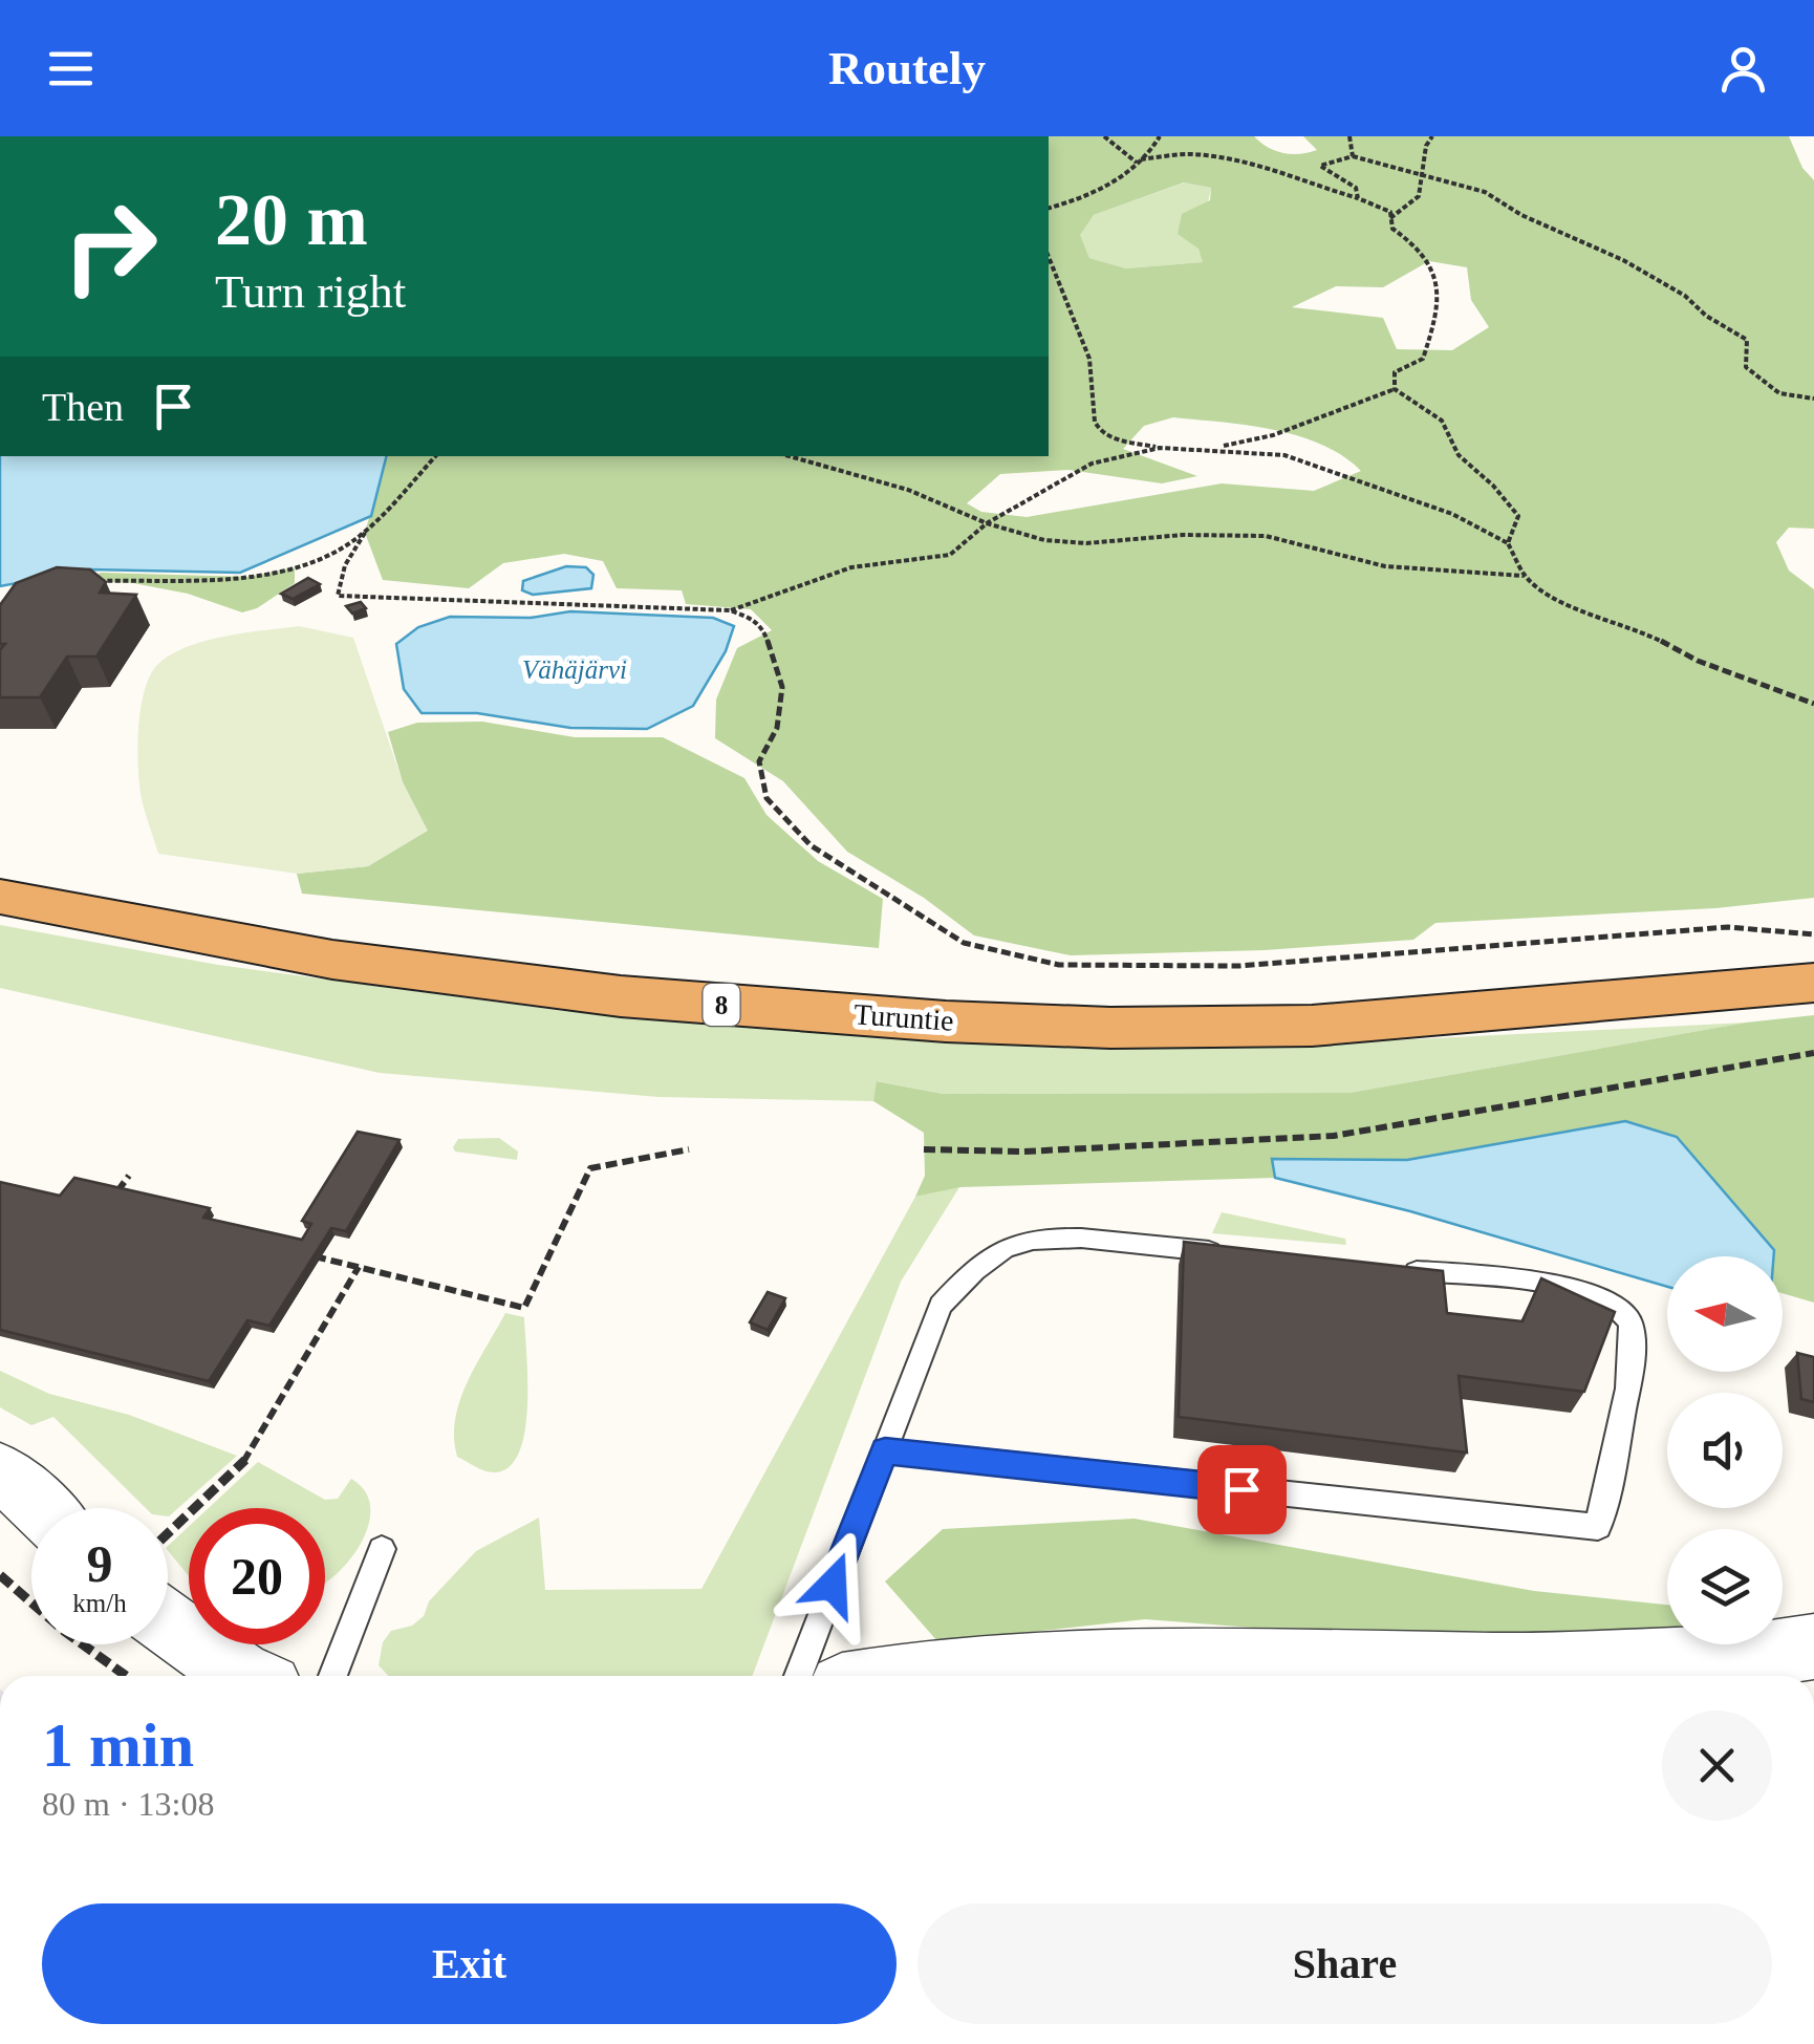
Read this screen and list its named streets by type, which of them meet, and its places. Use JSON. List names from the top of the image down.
{
  "streets": {
    "highway": ["8", "Turuntie"]
  },
  "water": ["Vähäjärvi"],
  "north": "left",
  "page": {
    "header": "Routely",
    "turn": ["20 m", "Turn right"],
    "then": "Then",
    "speed": "9 km/h",
    "limit": "20",
    "heading": ["1 min", "80 m · 13:08"],
    "buttons": ["Exit", "Share"]
  }
}
